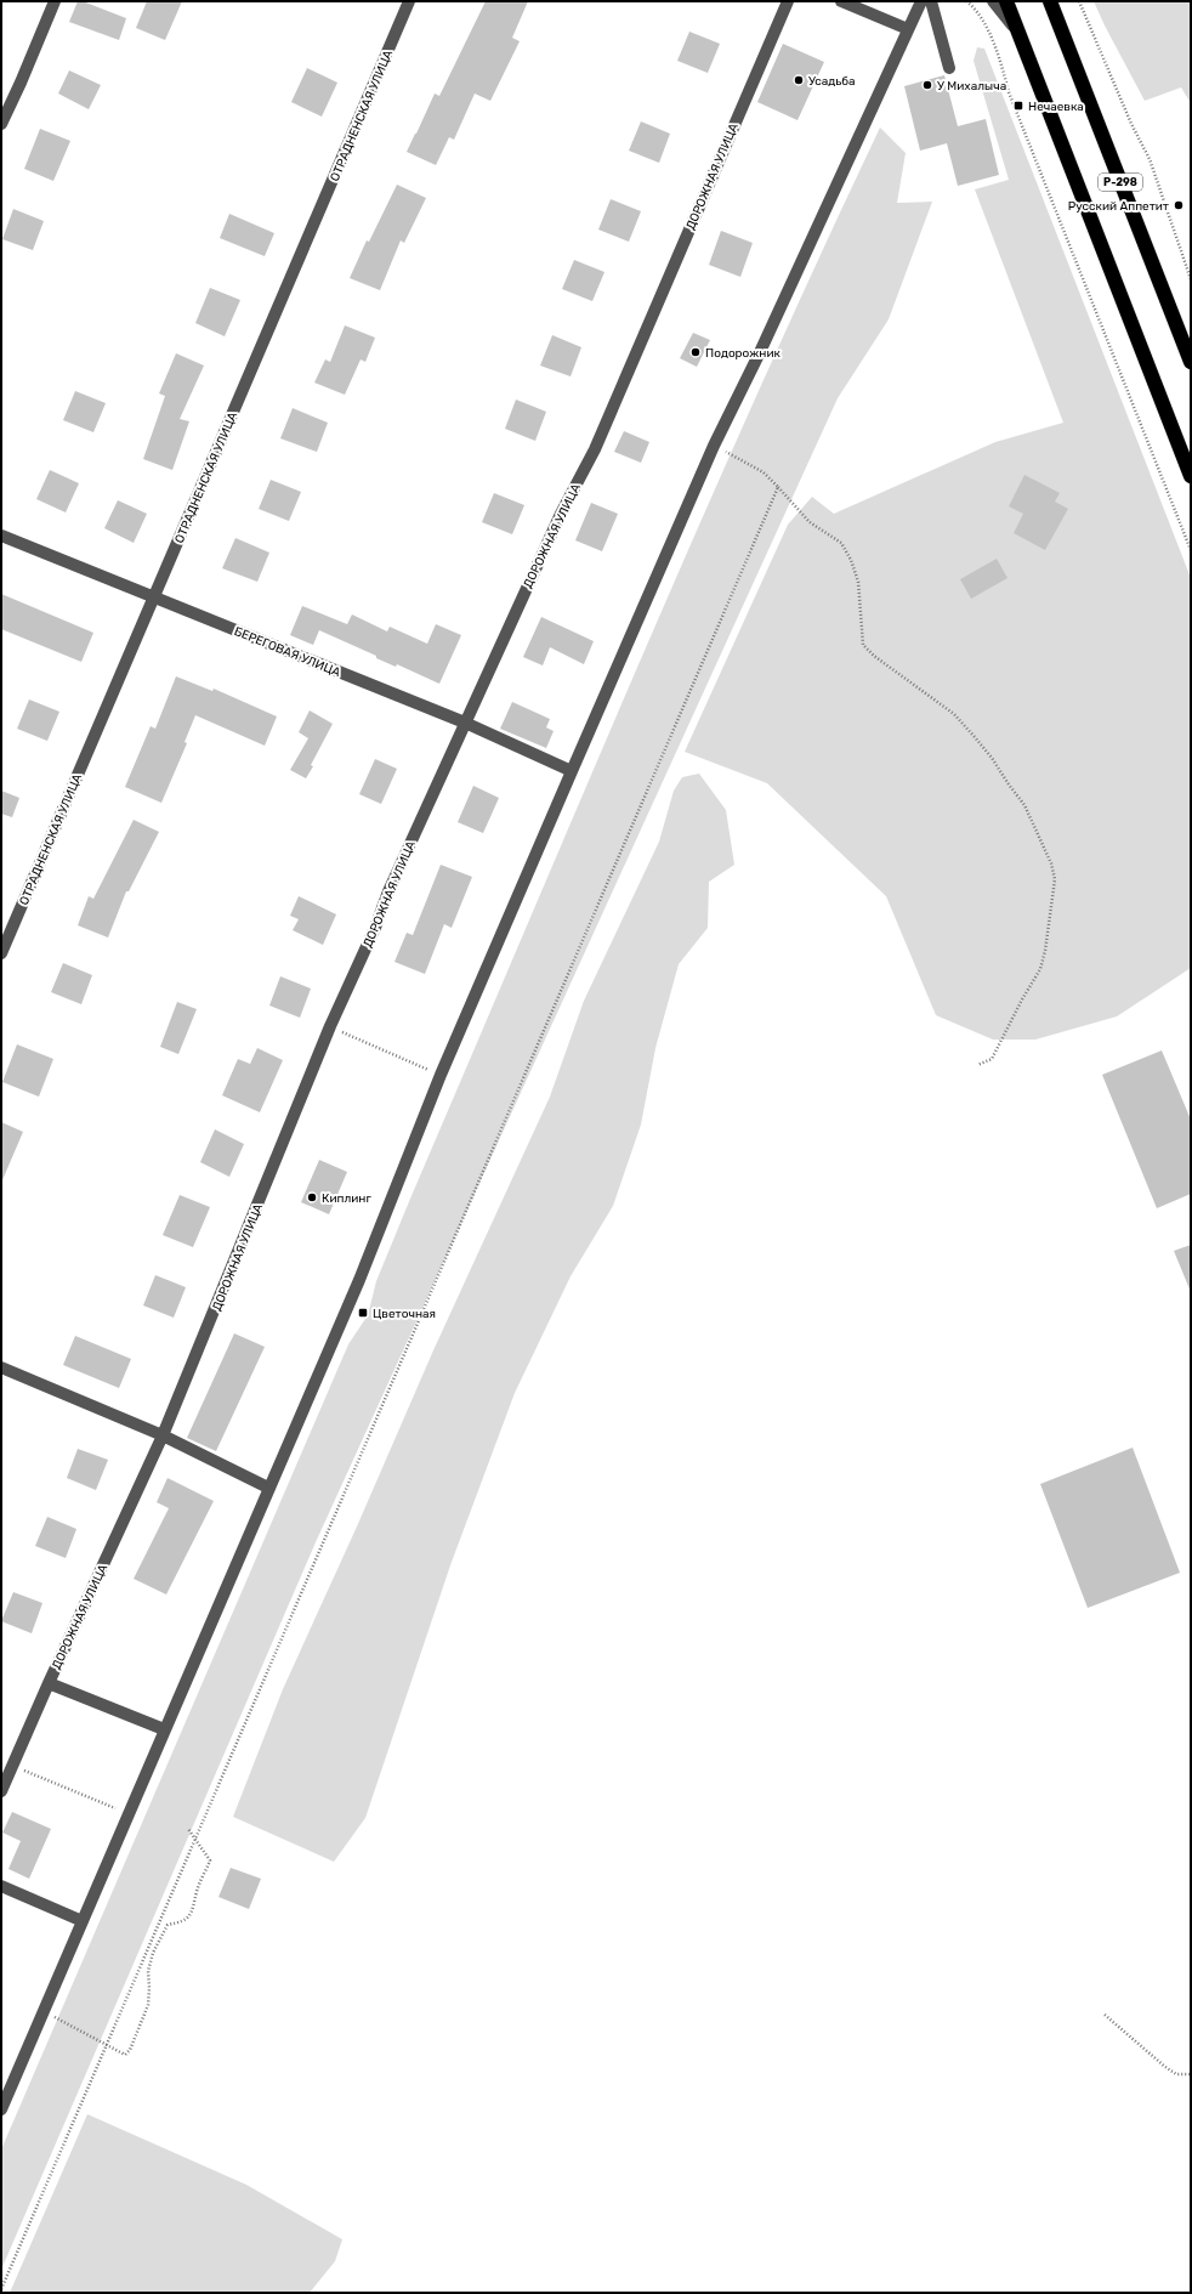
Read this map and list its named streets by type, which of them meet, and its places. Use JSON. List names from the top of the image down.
{
  "streets": {
    "highway": ["Р-298"],
    "street": ["ОТРАДНЕНСКАЯ УЛИЦА", "ДОРОЖНАЯ УЛИЦА", "БЕРЕГОВАЯ УЛИЦА"]
  },
  "crossings": [
    ["ОТРАДНЕНСКАЯ УЛИЦА", "БЕРЕГОВАЯ УЛИЦА"],
    ["ДОРОЖНАЯ УЛИЦА", "БЕРЕГОВАЯ УЛИЦА"]
  ],
  "places": {
    "other": [
      "Усадьба",
      "У Михалыча",
      "Русский Аппетит",
      "Подорожник",
      "Киплинг"
    ],
    "transit": ["Нечаевка", "Цветочная"]
  }
}
